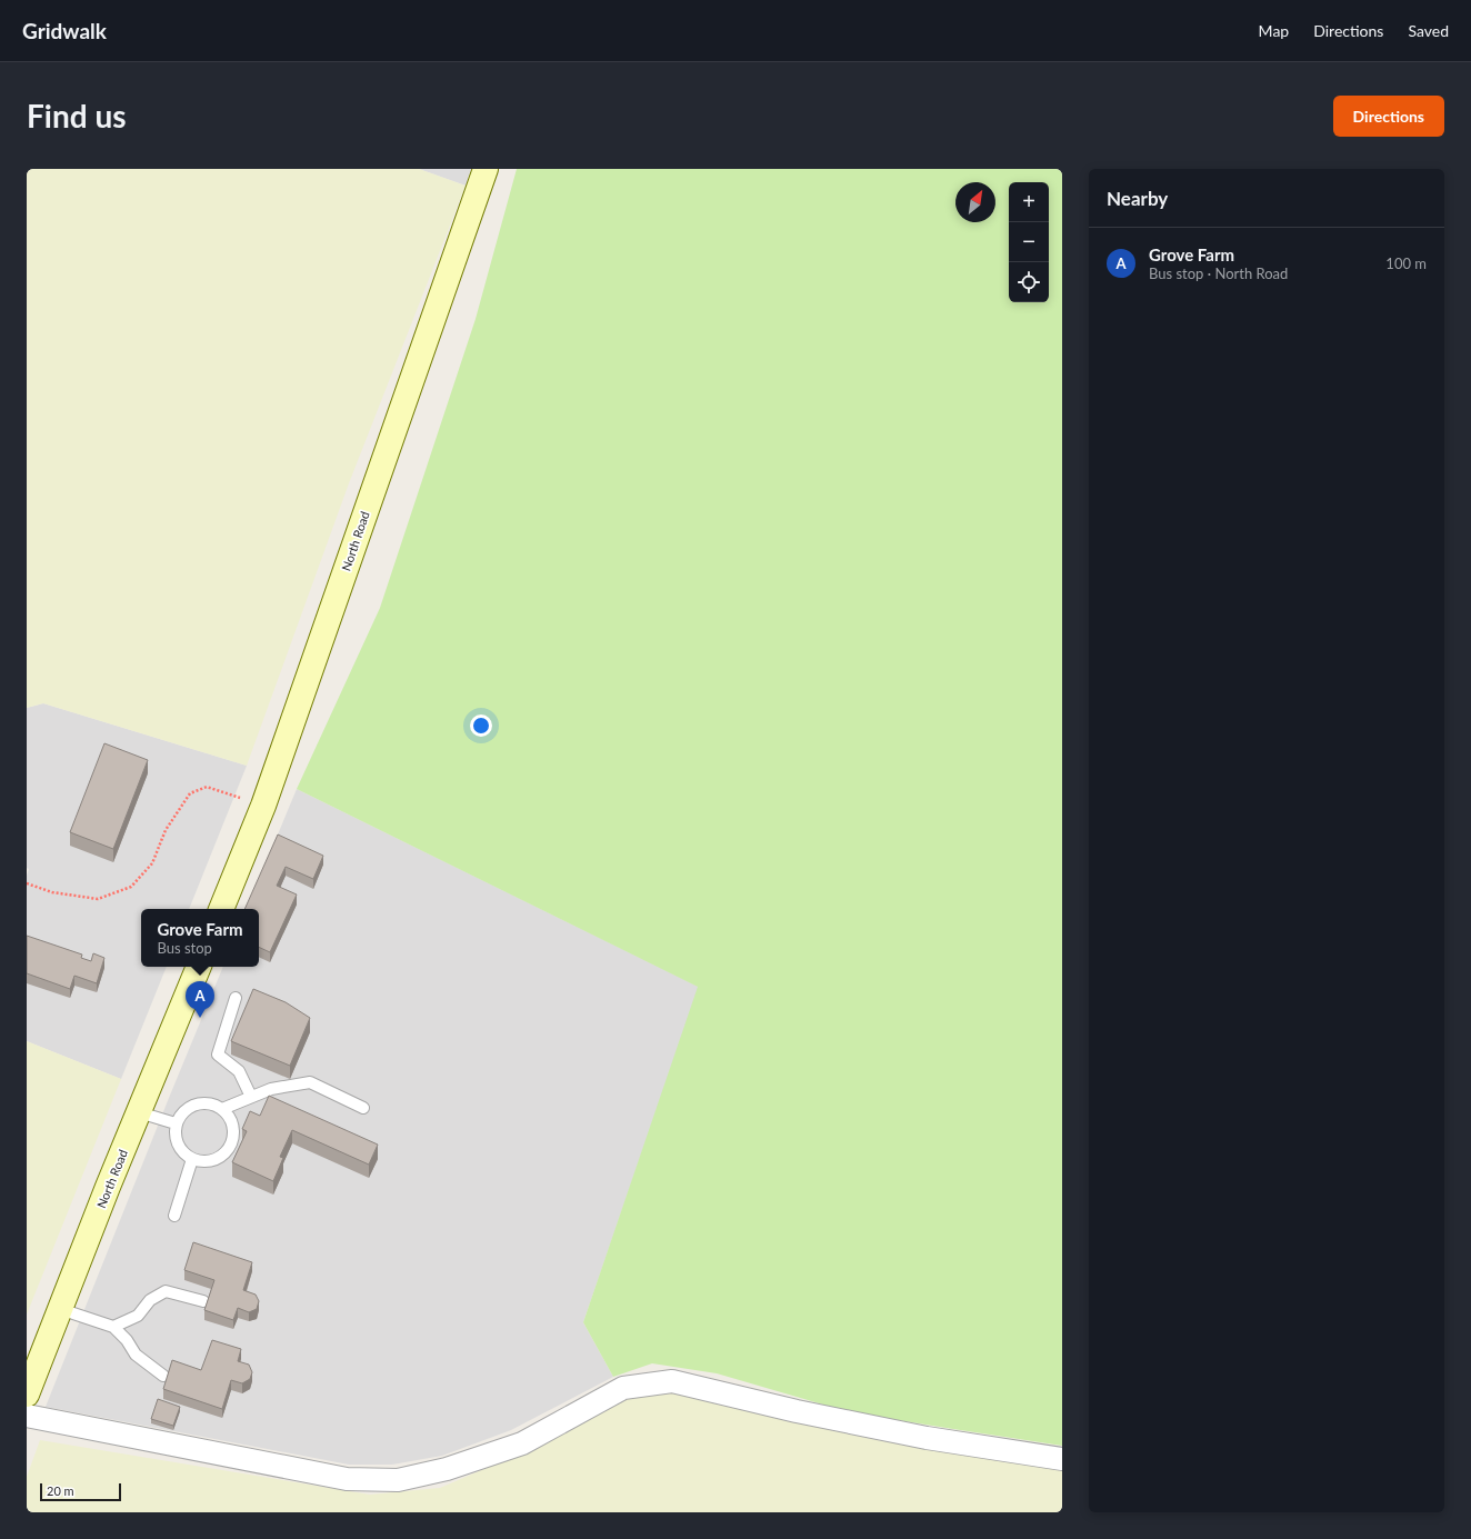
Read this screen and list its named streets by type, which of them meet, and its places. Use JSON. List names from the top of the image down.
{
  "streets": {
    "main road": ["North Road"]
  },
  "scale_bar": "20 m",
  "north": "top right",
  "page": {
    "header": "Gridwalk",
    "nav": ["Map", "Directions", "Saved"],
    "buttons": "Directions",
    "title": "Find us",
    "heading": "Nearby",
    "map_buttons": ["+", "−"],
    "list": [
      {
        "mark": "A",
        "name": "Grove Farm",
        "note": "Bus stop · North Road",
        "value": "100 m"
      }
    ],
    "popup": ["Grove Farm", "Bus stop"],
    "pins": "A",
    "scale": "20 m"
  }
}
